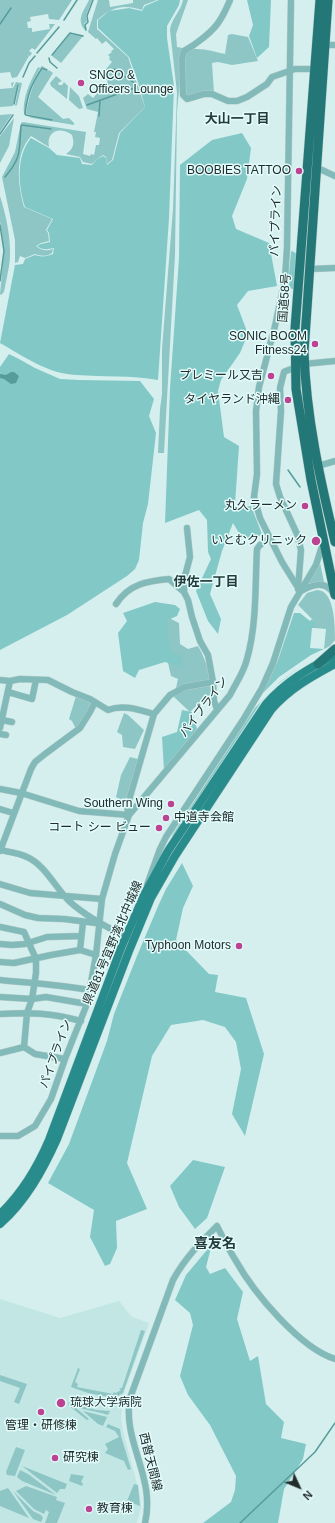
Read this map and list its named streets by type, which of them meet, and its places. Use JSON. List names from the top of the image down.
{
  "streets": {
    "highway": ["国道58号"],
    "main road": ["県道81号宜野湾北中城線"],
    "street": ["パイプライン", "西普天間線"]
  },
  "districts": ["大山一丁目", "伊佐一丁目", "喜友名"],
  "places": [
    "SNCO & Officers Lounge",
    "BOOBIES TATTOO",
    "SONIC BOOM Fitness24",
    "プレミール又吉",
    "タイヤランド沖縄",
    "丸久ラーメン",
    "いとむクリニック",
    "Southern Wing",
    "中道寺会館",
    "コート シー ビュー",
    "Typhoon Motors",
    "琉球大学病院",
    "管理・研修棟",
    "研究棟",
    "教育棟"
  ],
  "north": "bottom right"
}
